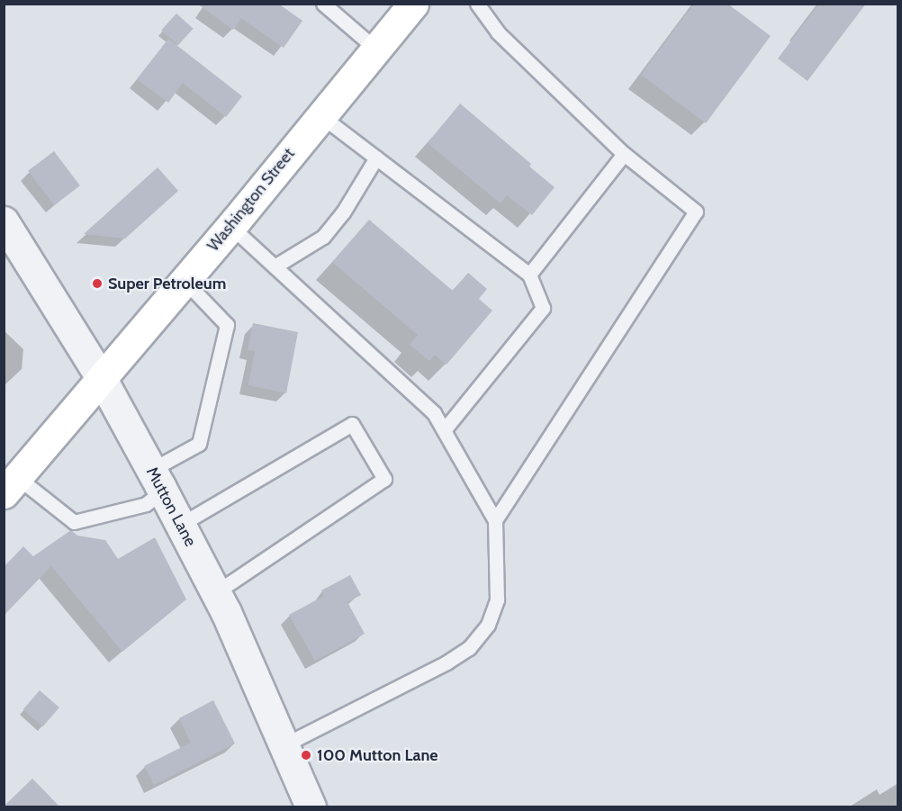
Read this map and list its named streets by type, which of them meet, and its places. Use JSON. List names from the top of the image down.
{
  "streets": {
    "main road": ["Washington Street"],
    "street": ["Mutton Lane"]
  },
  "crossings": [
    ["Washington Street", "Mutton Lane"]
  ],
  "places": ["Super Petroleum", "100 Mutton Lane"]
}
